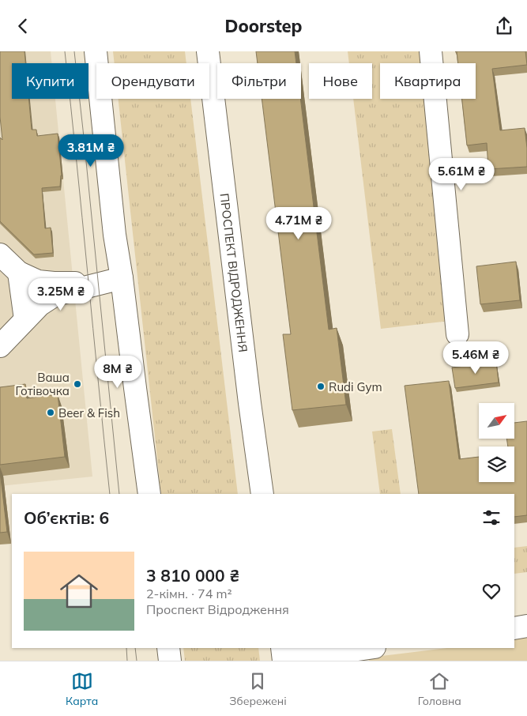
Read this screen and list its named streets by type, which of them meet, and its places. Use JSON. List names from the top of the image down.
{
  "streets": {
    "main road": ["ПРОСПЕКТ ВІДРОДЖЕННЯ"]
  },
  "places": ["Ваша Готівочка", "Rudi Gym", "Beer & Fish"],
  "north": "top right",
  "page": {
    "header": "Doorstep",
    "chip": [
      "Купити",
      "Орендувати",
      "Фільтри",
      "Нове",
      "Квартира"
    ],
    "price": [
      "3.81M ₴",
      "5.61M ₴",
      "4.71M ₴",
      "3.25M ₴",
      "5.46M ₴",
      "8M ₴"
    ],
    "heading": "Об’єктів: 6",
    "list": [
      {
        "name": "3 810 000 ₴",
        "note": "2-кімн. · 74 m² · Проспект Відродження"
      }
    ],
    "tabs": ["Карта", "Збережені", "Головна"]
  }
}
